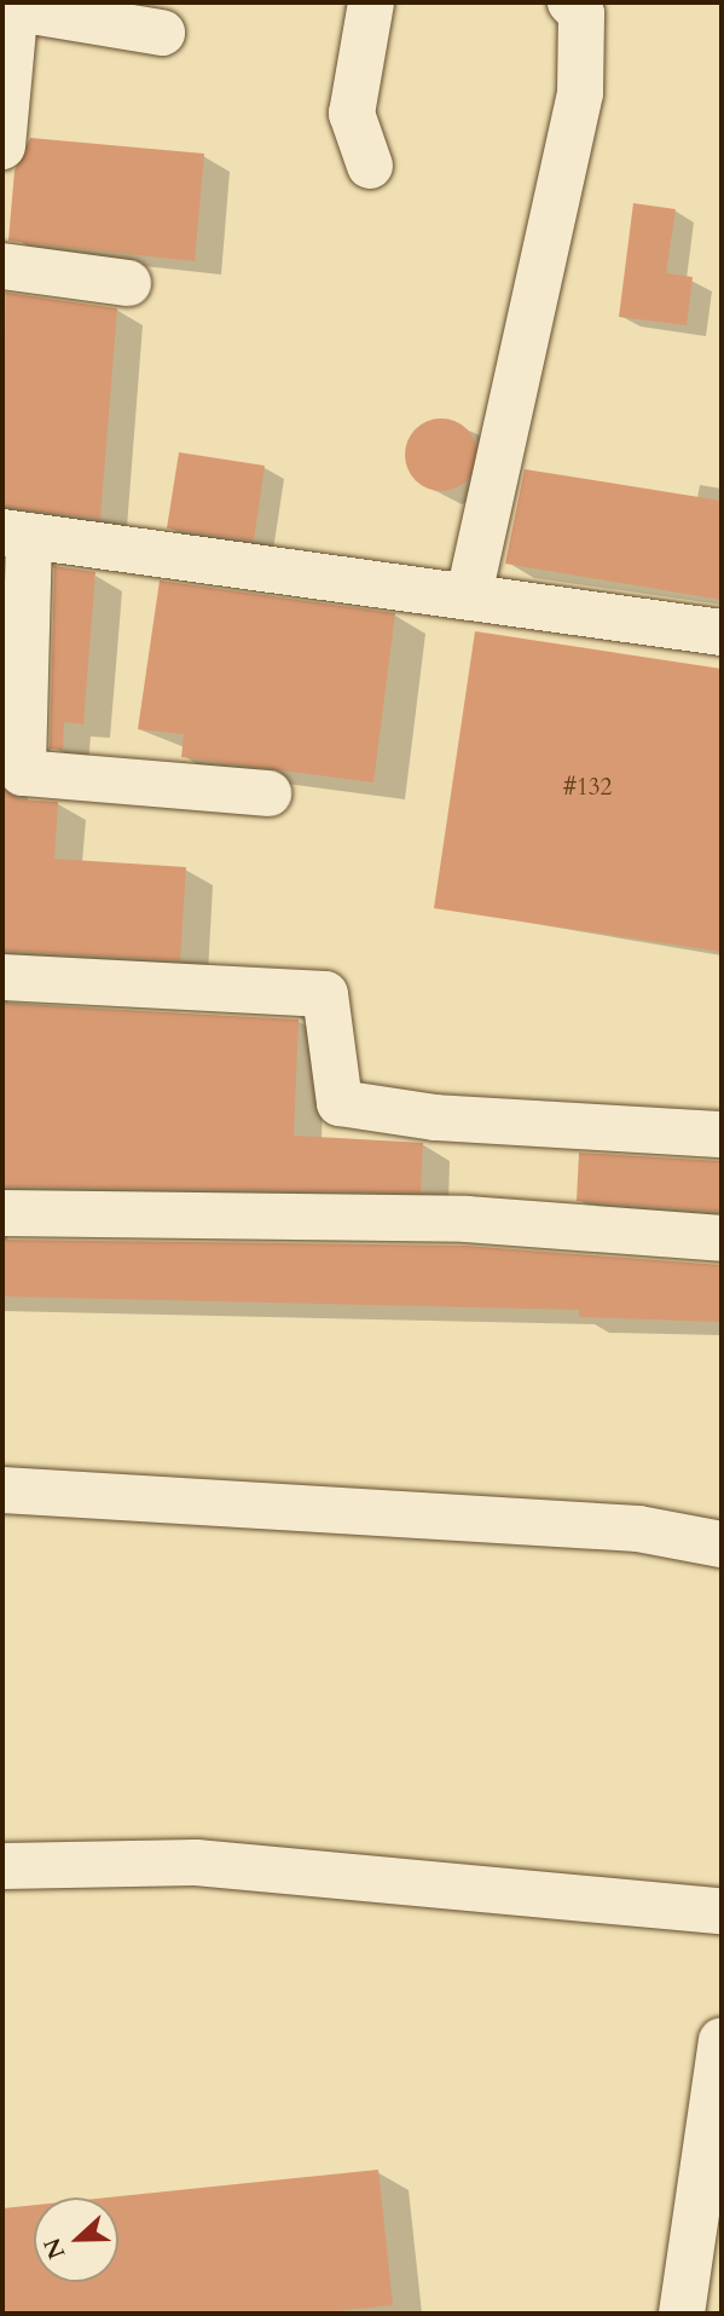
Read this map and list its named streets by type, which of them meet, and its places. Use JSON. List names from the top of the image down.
{
  "house_numbers": ["#132"],
  "north": "left"
}
